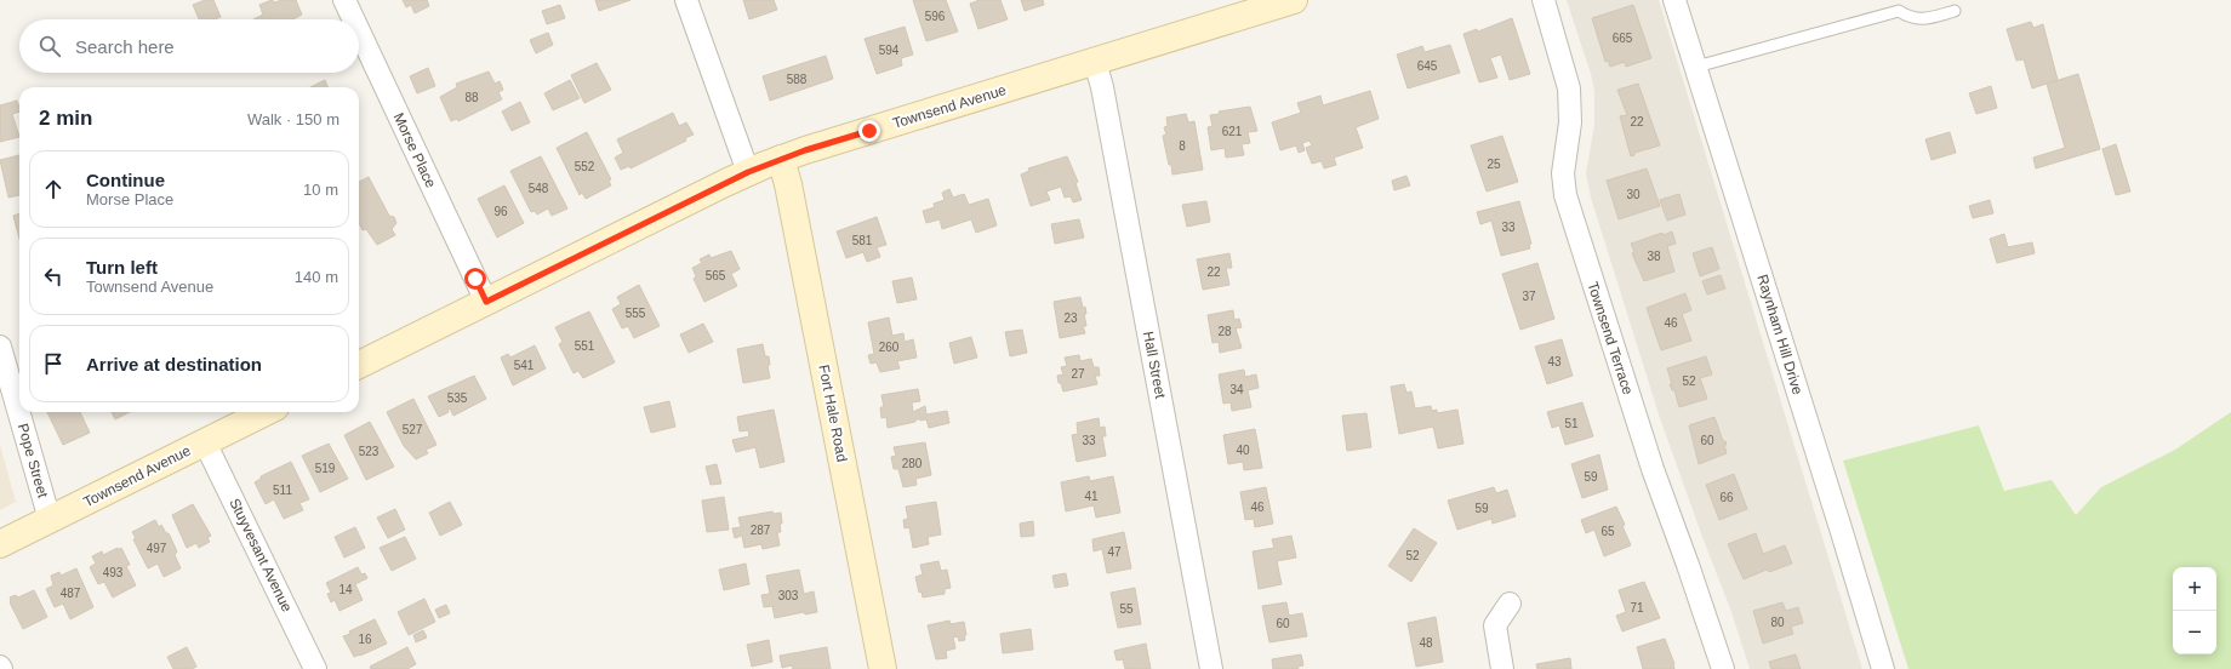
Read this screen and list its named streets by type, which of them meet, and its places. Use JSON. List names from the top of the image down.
{
  "streets": {
    "main road": ["Townsend Avenue", "Fort Hale Road"],
    "street": [
      "Morse Place",
      "Raynham Hill Drive",
      "Townsend Terrace",
      "Hall Street",
      "Pope Street",
      "Stuyvesant Avenue"
    ]
  },
  "crossings": [
    ["Townsend Avenue", "Morse Place"],
    ["Townsend Avenue", "Hall Street"],
    ["Townsend Avenue", "Fort Hale Road"],
    ["Townsend Avenue", "Pope Street"],
    ["Townsend Avenue", "Stuyvesant Avenue"]
  ],
  "house_numbers": [
    "596",
    "665",
    "594",
    "645",
    "588",
    "88",
    "22",
    "621",
    "8",
    "25",
    "552",
    "548",
    "30",
    "96",
    "33",
    "581",
    "38",
    "22",
    "565",
    "37",
    "555",
    "23",
    "46",
    "28",
    "551",
    "260",
    "43",
    "541",
    "27",
    "52",
    "34",
    "535",
    "51",
    "527",
    "33",
    "60",
    "40",
    "523",
    "280",
    "519",
    "59",
    "511",
    "41",
    "66",
    "46",
    "59",
    "287",
    "65",
    "497",
    "47",
    "52",
    "493",
    "14",
    "487",
    "303",
    "71",
    "55",
    "80",
    "60",
    "16",
    "48"
  ],
  "page": {
    "search": "Search here",
    "heading": ["2 min", "Walk · 150 m"],
    "list": [
      ["Continue", "Morse Place", "10 m"],
      ["Turn left", "Townsend Avenue", "140 m"],
      "Arrive at destination"
    ],
    "map_buttons": ["+", "−"]
  }
}
